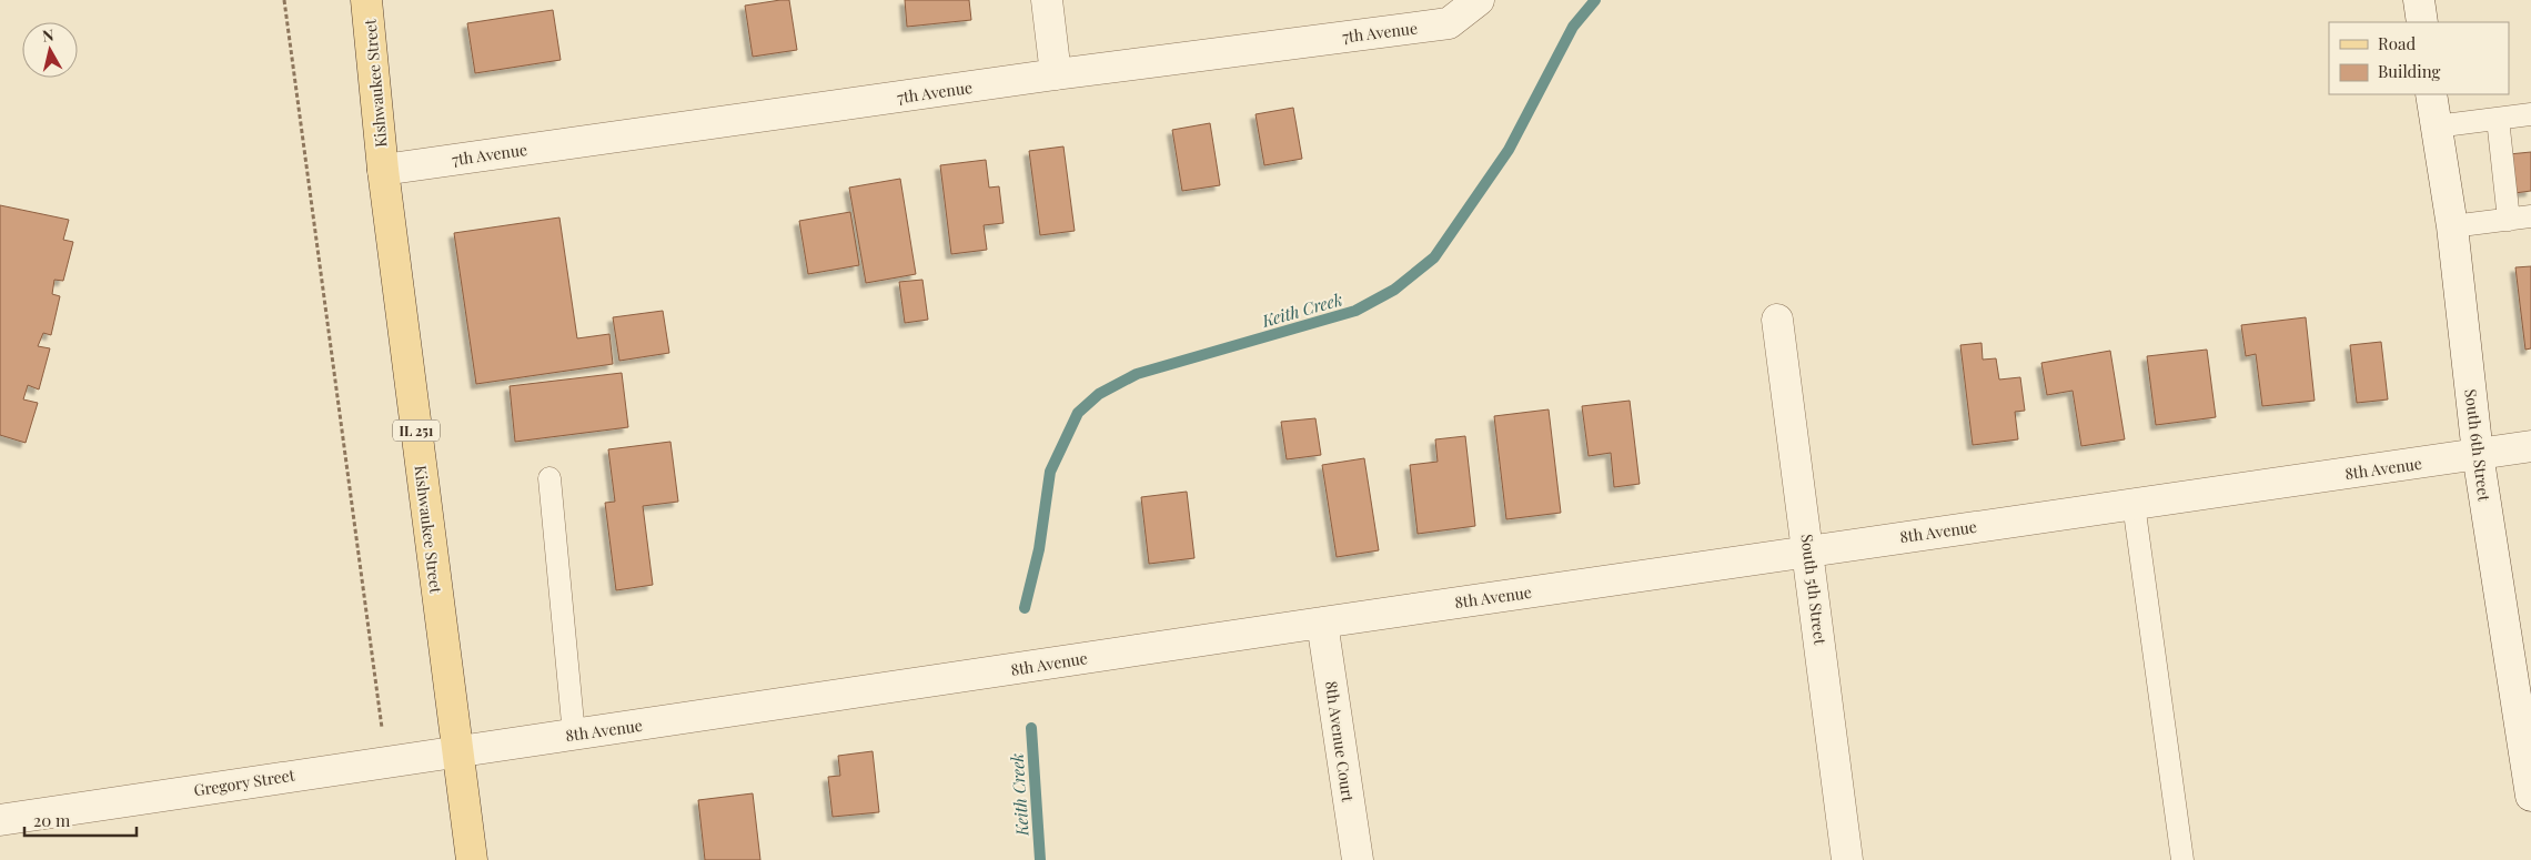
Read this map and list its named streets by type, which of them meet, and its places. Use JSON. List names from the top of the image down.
{
  "streets": {
    "main road": ["Kishwaukee Street", "IL 251"],
    "street": [
      "7th Avenue",
      "South 6th Street",
      "8th Avenue",
      "South 5th Street",
      "8th Avenue Court",
      "Gregory Street"
    ]
  },
  "crossings": [
    ["7th Avenue", "Kishwaukee Street"],
    ["Kishwaukee Street", "8th Avenue"],
    ["Kishwaukee Street", "Gregory Street"],
    ["South 6th Street", "8th Avenue"],
    ["8th Avenue", "South 5th Street"],
    ["8th Avenue", "8th Avenue Court"],
    ["8th Avenue", "Gregory Street"]
  ],
  "water": ["Keith Creek"],
  "legend": ["Road", "Building"],
  "scale_bar": "20 m",
  "north": "top"
}
